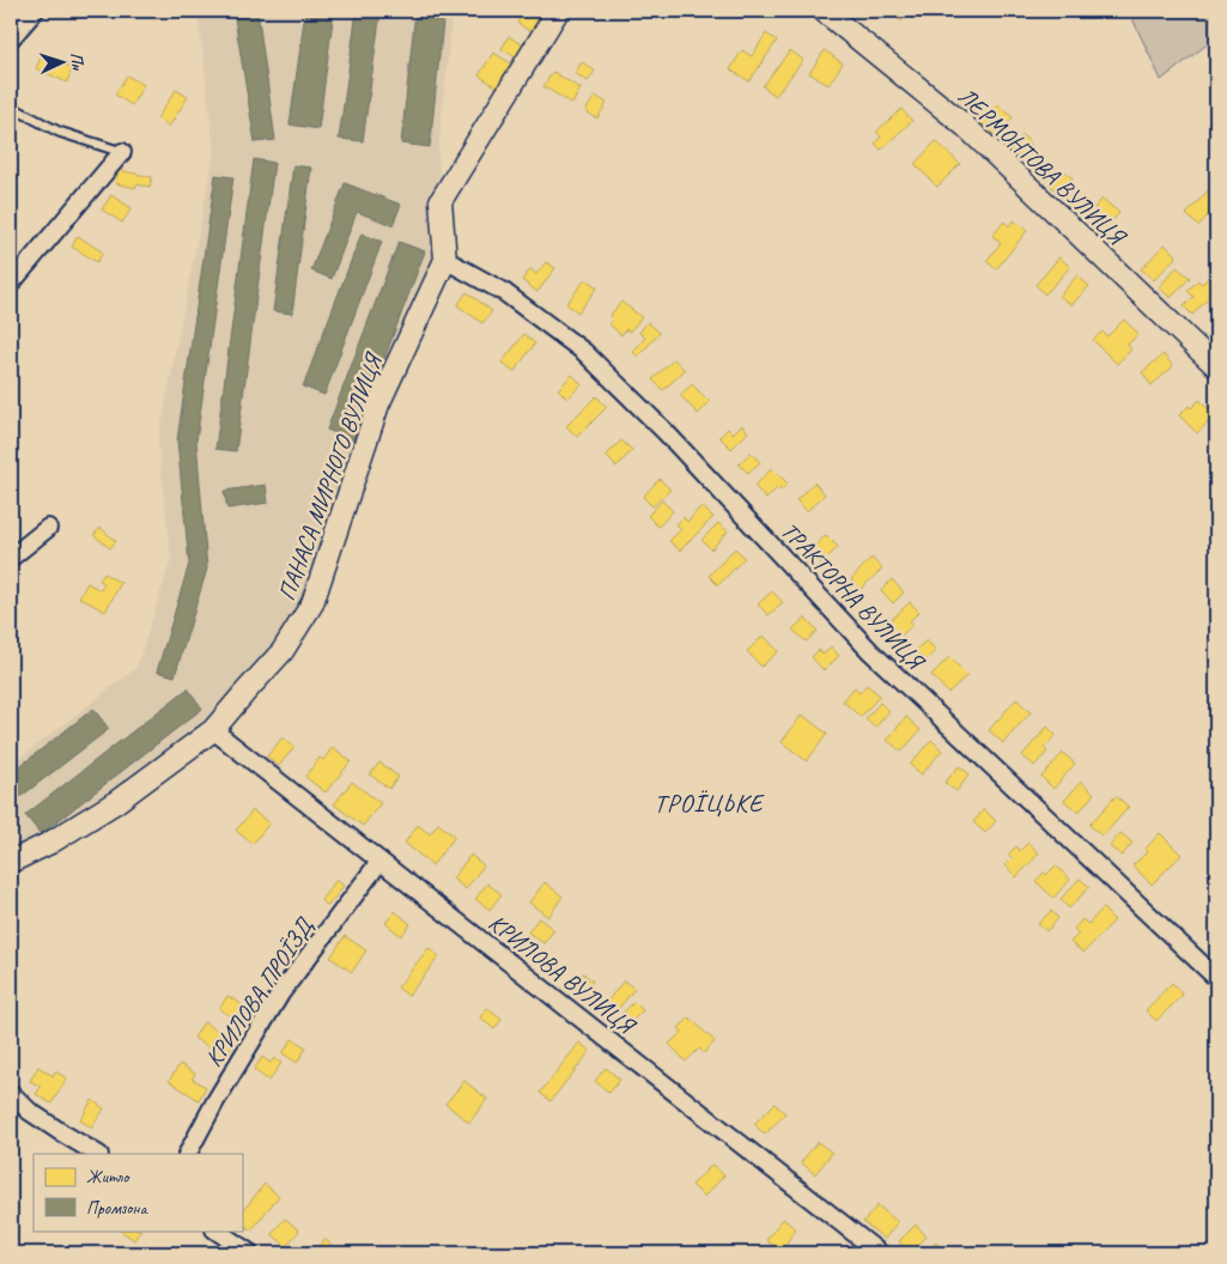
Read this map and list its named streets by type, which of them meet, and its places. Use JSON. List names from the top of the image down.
{
  "streets": {
    "street": [
      "ЛЕРМОНТОВА ВУЛИЦЯ",
      "ПАНАСА МИРНОГО ВУЛИЦЯ",
      "ТРАКТОРНА ВУЛИЦЯ",
      "КРИЛОВА ВУЛИЦЯ",
      "КРИЛОВА ПРОЇЗД"
    ]
  },
  "crossings": [
    ["ПАНАСА МИРНОГО ВУЛИЦЯ", "ТРАКТОРНА ВУЛИЦЯ"],
    ["ПАНАСА МИРНОГО ВУЛИЦЯ", "КРИЛОВА ВУЛИЦЯ"],
    ["КРИЛОВА ВУЛИЦЯ", "КРИЛОВА ПРОЇЗД"]
  ],
  "districts": ["ТРОЇЦЬКЕ"],
  "legend": ["Житло", "Промзона"],
  "north": "right"
}
